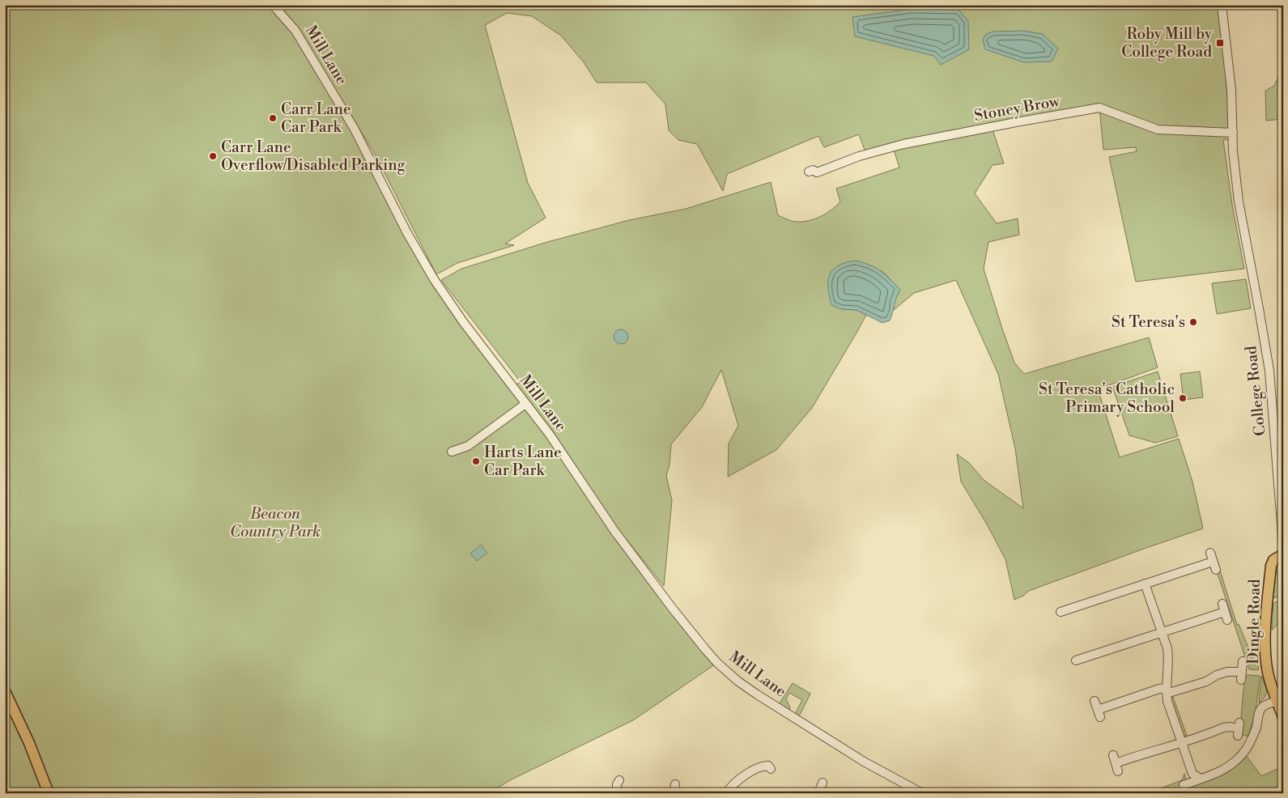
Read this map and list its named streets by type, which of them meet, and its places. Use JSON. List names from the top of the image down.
{
  "streets": {
    "main road": ["Dingle Road"],
    "street": ["Mill Lane", "Stoney Brow", "College Road"]
  },
  "crossings": [
    ["Stoney Brow", "College Road"]
  ],
  "parks": ["Beacon Country Park"],
  "places": {
    "transit": ["Roby Mill by College Road"],
    "other": [
      "Carr Lane Car Park",
      "Carr Lane Overflow/Disabled Parking",
      "St Teresa's",
      "St Teresa's Catholic Primary School",
      "Harts Lane Car Park"
    ]
  }
}
